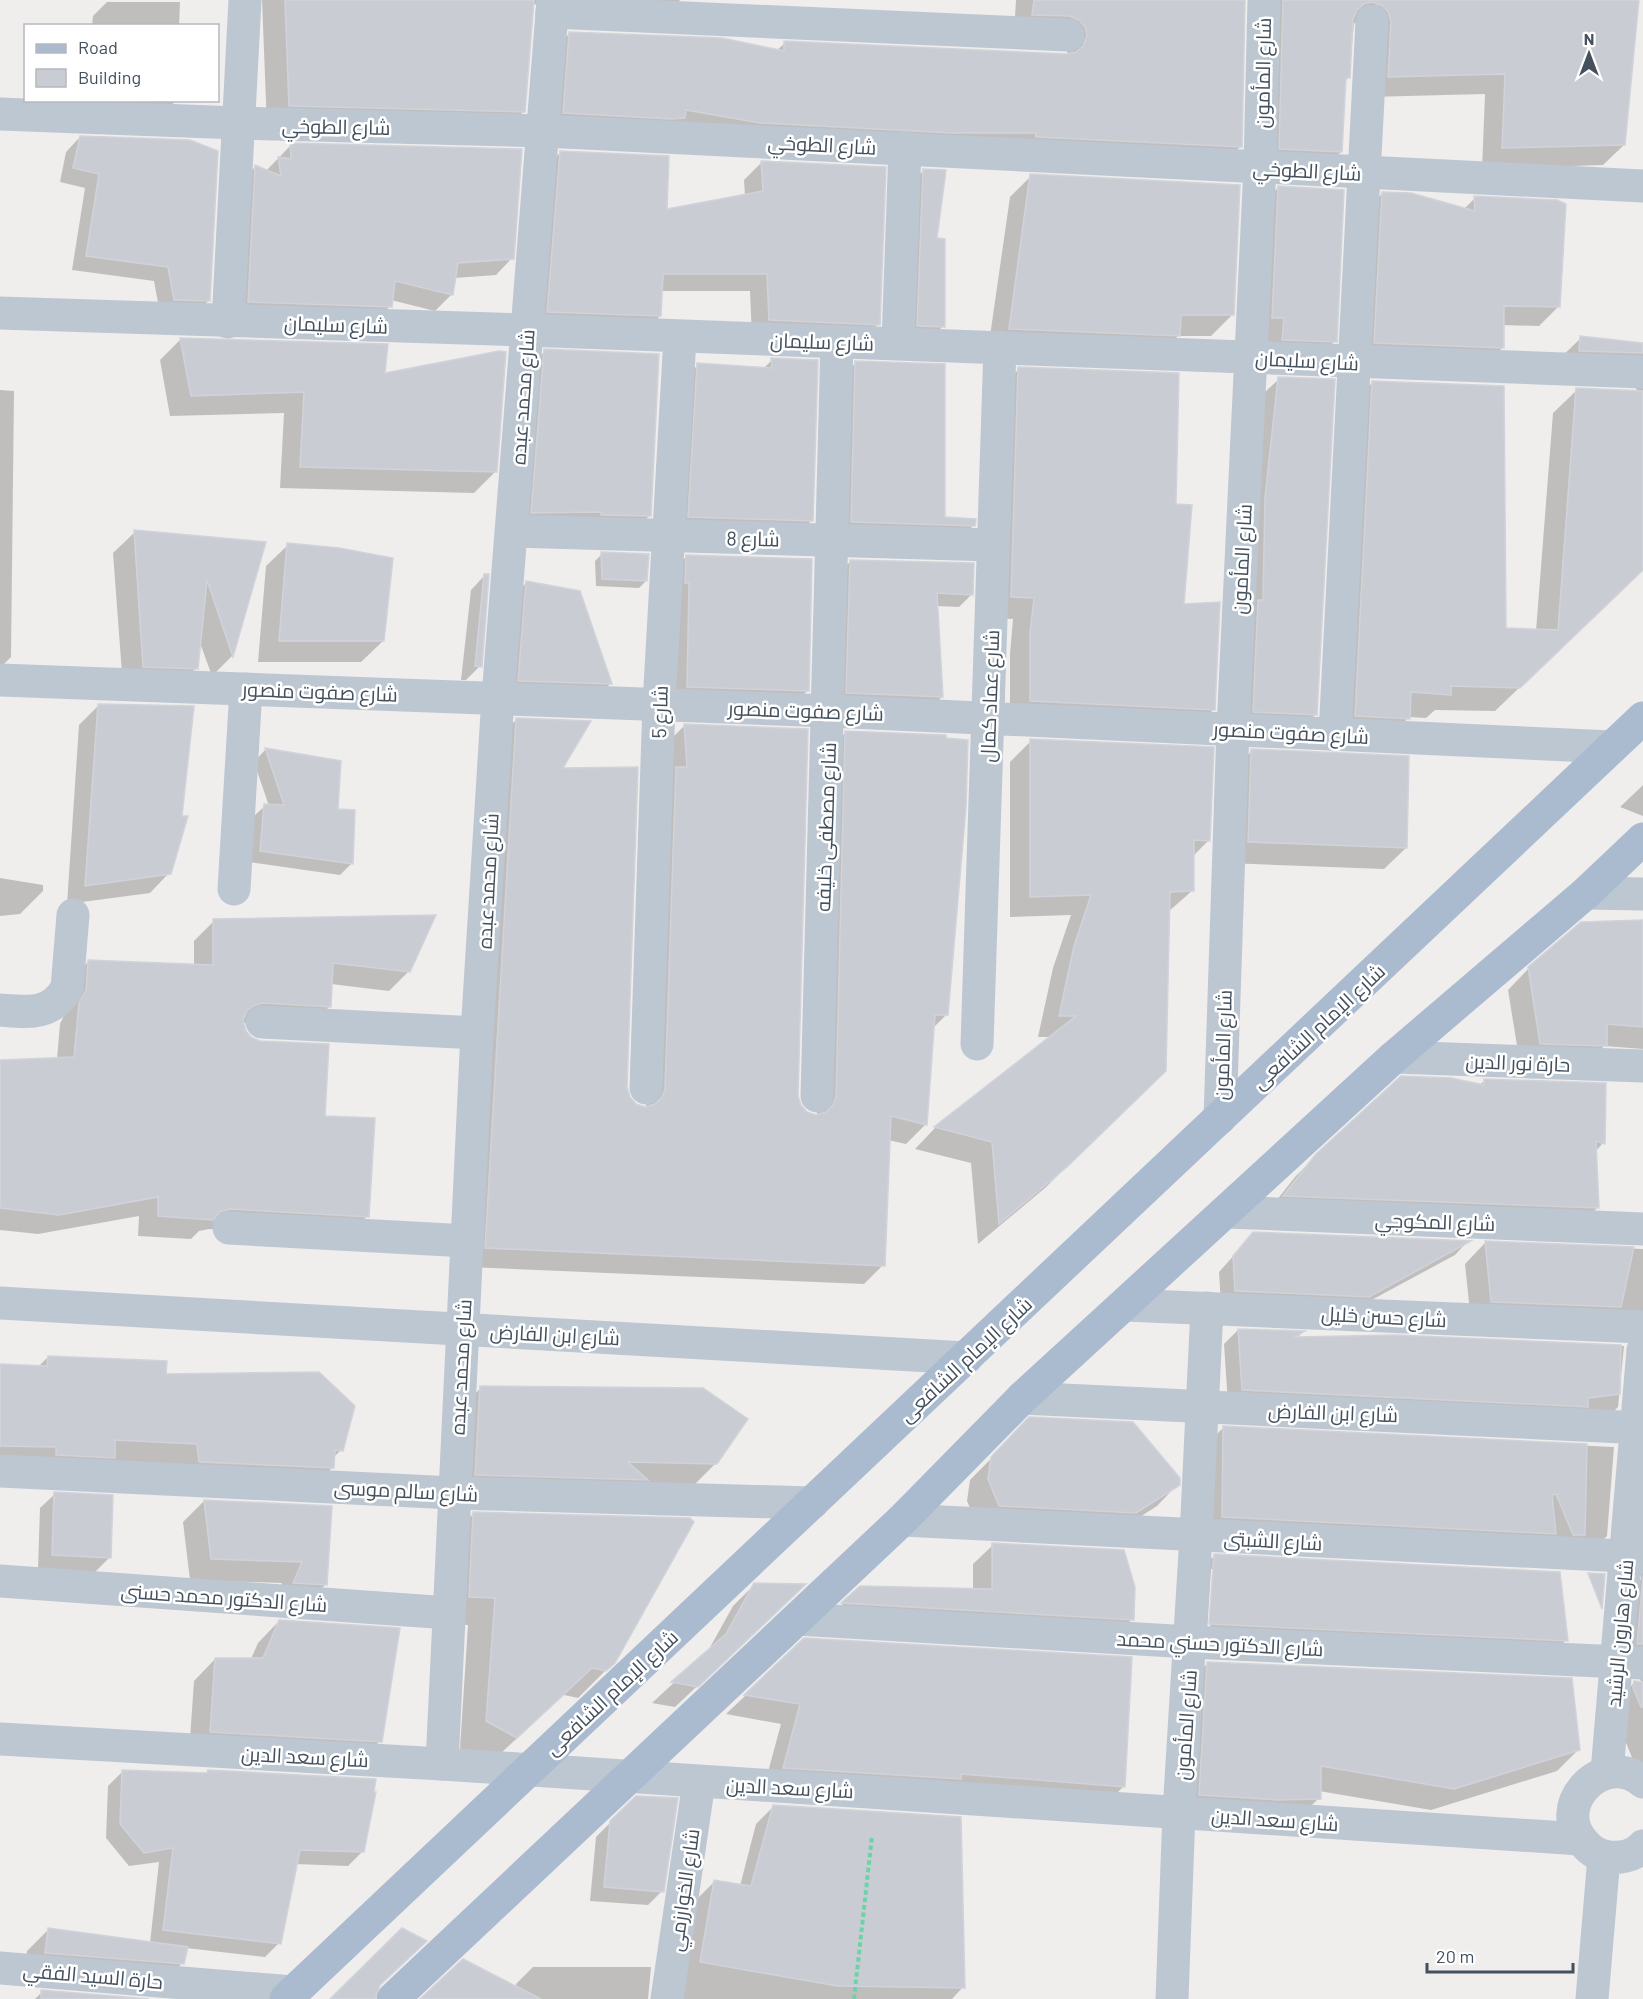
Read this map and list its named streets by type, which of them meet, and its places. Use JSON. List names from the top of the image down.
{
  "streets": {
    "main road": ["شارع الإمام الشافعى"],
    "street": [
      "شارع المأمون",
      "شارع الطوخي",
      "شارع سليمان",
      "شارع محمد عبده",
      "شارع 8",
      "شارع صفوت منصور",
      "شارع عماد كمال",
      "شارع 5",
      "شارع مصطفى خليفه",
      "حارة نور الدين",
      "شارع المكوجي",
      "شارع حسن خليل",
      "شارع ابن الفارض",
      "شارع سالم موسى",
      "شارع الشبتى",
      "شارع الدكتور محمد حسنى",
      "شارع هارون الرشيد",
      "شارع الدكتور حسني محمد",
      "شارع سعد الدين",
      "شارع الخوارزمي",
      "حارة السيد الفقي"
    ]
  },
  "crossings": [
    ["شارع المأمون", "شارع الطوخي"],
    ["شارع المأمون", "شارع سليمان"],
    ["شارع المأمون", "شارع صفوت منصور"],
    ["شارع المأمون", "شارع الإمام الشافعى"],
    ["شارع المأمون", "شارع حسن خليل"],
    ["شارع المأمون", "شارع ابن الفارض"],
    ["شارع المأمون", "شارع الشبتى"],
    ["شارع المأمون", "شارع الدكتور حسني محمد"],
    ["شارع المأمون", "شارع سعد الدين"],
    ["شارع الطوخي", "شارع محمد عبده"],
    ["شارع سليمان", "شارع محمد عبده"],
    ["شارع سليمان", "شارع عماد كمال"],
    ["شارع سليمان", "شارع 5"],
    ["شارع سليمان", "شارع مصطفى خليفه"],
    ["شارع محمد عبده", "شارع 8"],
    ["شارع محمد عبده", "شارع صفوت منصور"],
    ["شارع محمد عبده", "شارع ابن الفارض"],
    ["شارع محمد عبده", "شارع سالم موسى"],
    ["شارع محمد عبده", "شارع الدكتور محمد حسنى"],
    ["شارع محمد عبده", "شارع سعد الدين"],
    ["شارع 8", "شارع عماد كمال"],
    ["شارع 8", "شارع 5"],
    ["شارع 8", "شارع مصطفى خليفه"],
    ["شارع صفوت منصور", "شارع عماد كمال"],
    ["شارع صفوت منصور", "شارع 5"],
    ["شارع صفوت منصور", "شارع مصطفى خليفه"],
    ["شارع صفوت منصور", "شارع الإمام الشافعى"],
    ["شارع الإمام الشافعى", "شارع ابن الفارض"],
    ["شارع الإمام الشافعى", "شارع سالم موسى"],
    ["شارع الإمام الشافعى", "شارع سعد الدين"],
    ["شارع الإمام الشافعى", "حارة السيد الفقي"],
    ["شارع ابن الفارض", "شارع هارون الرشيد"],
    ["شارع الشبتى", "شارع هارون الرشيد"],
    ["شارع هارون الرشيد", "شارع الدكتور حسني محمد"],
    ["شارع سعد الدين", "شارع الخوارزمي"]
  ],
  "legend": ["Road", "Building"],
  "scale_bar": "20 m",
  "north": "top"
}
